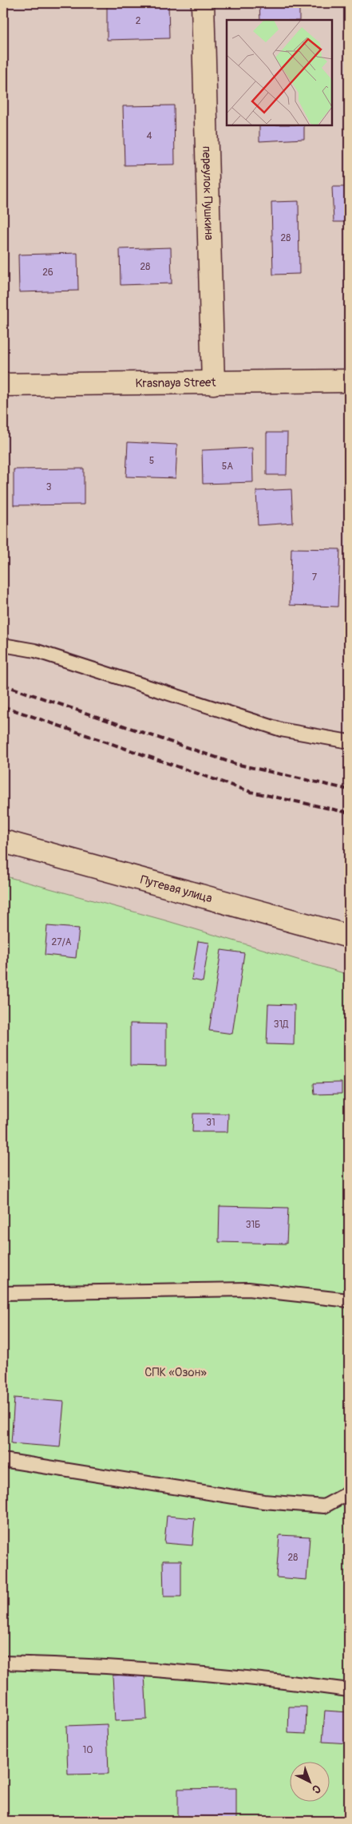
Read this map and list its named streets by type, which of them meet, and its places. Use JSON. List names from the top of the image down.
{
  "streets": {
    "street": ["переулок Пушкина", "Krasnaya Street", "Путевая улица"]
  },
  "crossings": [
    ["переулок Пушкина", "Krasnaya Street"]
  ],
  "parks": ["СПК «Озон»"],
  "house_numbers": [
    "2",
    "4",
    "28",
    "28",
    "26",
    "5",
    "5А",
    "3",
    "7",
    "27/А",
    "31Д",
    "31",
    "31Б",
    "28",
    "10"
  ],
  "north": "bottom right"
}
